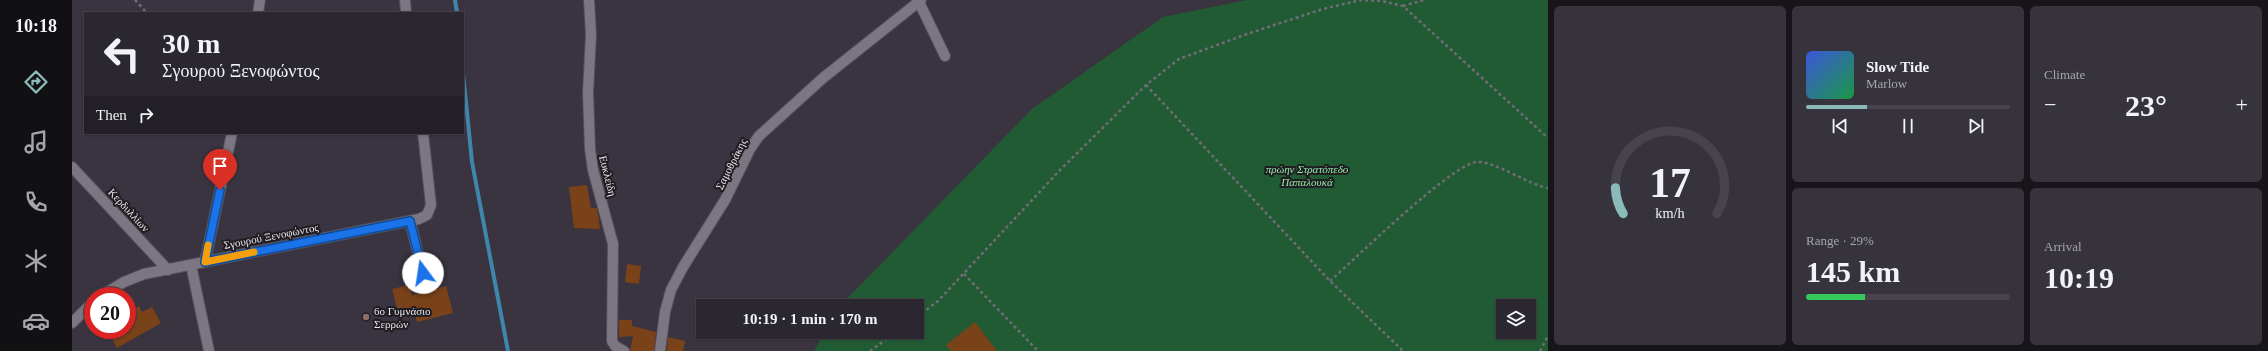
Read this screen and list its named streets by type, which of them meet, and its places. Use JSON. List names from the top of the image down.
{
  "streets": {
    "street": [
      "Σαμοθράκης",
      "Ευκλείδη",
      "Κερδυλλίων",
      "Σγουρού Ξενοφώντος"
    ]
  },
  "crossings": [
    ["Κερδυλλίων", "Σγουρού Ξενοφώντος"]
  ],
  "parks": ["πρώην Στρατόπεδο Παπαλουκά"],
  "places": ["6ο Γυμνάσιο Σερρών"],
  "page": {
    "tabs": "10:18",
    "tile": [
      "Climate",
      ["Range · 29%", "145 km"],
      ["Arrival", "10:19"]
    ],
    "turn": ["30 m", "Σγουρού Ξενοφώντος"],
    "song": ["Slow Tide", "Marlow"],
    "heat": ["−", "23°", "+"],
    "then": "Then",
    "limit": "20",
    "trip": "10:19 · 1 min · 170 m",
    "gauge": ["17", "km/h"]
  }
}
